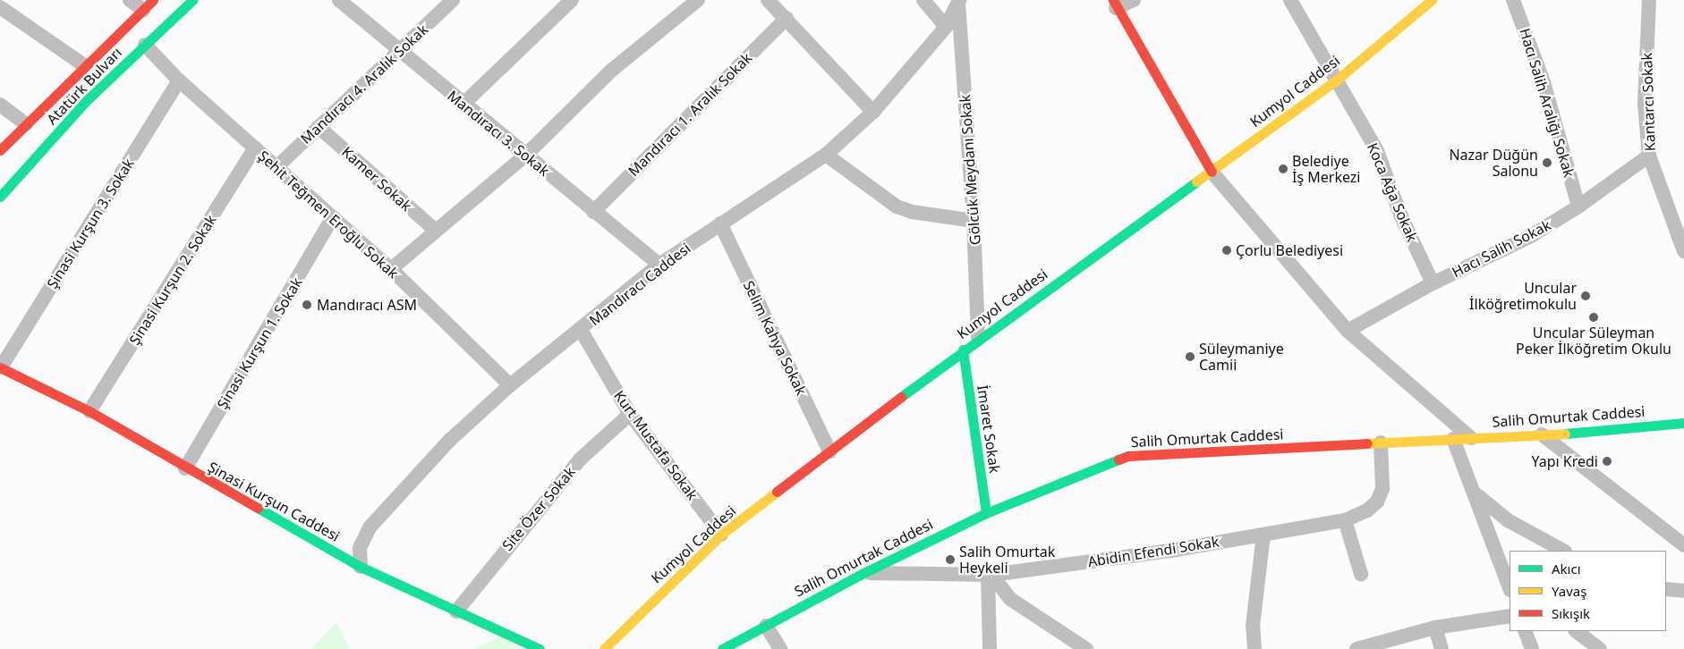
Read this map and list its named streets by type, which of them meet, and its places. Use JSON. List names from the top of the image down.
{
  "streets": {
    "main road": [
      "Atatürk Bulvarı",
      "Kumyol Caddesi",
      "Salih Omurtak Caddesi",
      "İmaret Sokak",
      "Şinasi Kurşun Caddesi"
    ],
    "street": [
      "Mandıracı 4. Aralık Sokak",
      "Kantarcı Sokak",
      "Hacı Salih Aralığı Sokak",
      "Mandıracı 1. Aralık Sokak",
      "Mandıracı 3. Sokak",
      "Gölcük Meydanı Sokak",
      "Kamer Sokak",
      "Koca Ağa Sokak",
      "Şehit Teğmen Eroğlu Sokak",
      "Şinasi Kurşun 3. Sokak",
      "Hacı Salih Sokak",
      "Şinasi Kurşun 2. Sokak",
      "Mandıracı Caddesi",
      "Selim Kahya Sokak",
      "Şinasi Kurşun 1. Sokak",
      "Kurt Mustafa Sokak",
      "Site Özer Sokak",
      "Abidin Efendi Sokak"
    ]
  },
  "crossings": [
    ["Mandıracı 4. Aralık Sokak", "Mandıracı 3. Sokak"],
    ["Mandıracı 4. Aralık Sokak", "Kamer Sokak"],
    ["Mandıracı 4. Aralık Sokak", "Şehit Teğmen Eroğlu Sokak"],
    ["Atatürk Bulvarı", "Şehit Teğmen Eroğlu Sokak"],
    ["Kumyol Caddesi", "Gölcük Meydanı Sokak"],
    ["Kumyol Caddesi", "Koca Ağa Sokak"],
    ["Kumyol Caddesi", "Selim Kahya Sokak"],
    ["Kumyol Caddesi", "İmaret Sokak"],
    ["Kumyol Caddesi", "Kurt Mustafa Sokak"],
    ["Kantarcı Sokak", "Hacı Salih Sokak"],
    ["Hacı Salih Aralığı Sokak", "Hacı Salih Sokak"],
    ["Mandıracı 1. Aralık Sokak", "Mandıracı 3. Sokak"],
    ["Mandıracı 3. Sokak", "Mandıracı Caddesi"],
    ["Gölcük Meydanı Sokak", "Mandıracı Caddesi"],
    ["Koca Ağa Sokak", "Hacı Salih Sokak"],
    ["Şehit Teğmen Eroğlu Sokak", "Şinasi Kurşun 3. Sokak"],
    ["Şehit Teğmen Eroğlu Sokak", "Şinasi Kurşun 2. Sokak"],
    ["Şehit Teğmen Eroğlu Sokak", "Mandıracı Caddesi"],
    ["Şehit Teğmen Eroğlu Sokak", "Şinasi Kurşun 1. Sokak"],
    ["Şinasi Kurşun 3. Sokak", "Şinasi Kurşun Caddesi"],
    ["Şinasi Kurşun 2. Sokak", "Şinasi Kurşun Caddesi"],
    ["Mandıracı Caddesi", "Selim Kahya Sokak"],
    ["Mandıracı Caddesi", "Kurt Mustafa Sokak"],
    ["Mandıracı Caddesi", "Şinasi Kurşun Caddesi"],
    ["Şinasi Kurşun 1. Sokak", "Şinasi Kurşun Caddesi"],
    ["Salih Omurtak Caddesi", "İmaret Sokak"],
    ["Salih Omurtak Caddesi", "Abidin Efendi Sokak"],
    ["Kurt Mustafa Sokak", "Site Özer Sokak"],
    ["Şinasi Kurşun Caddesi", "Site Özer Sokak"]
  ],
  "places": [
    "Nazar Düğün Salonu",
    "Belediye İş Merkezi",
    "Çorlu Belediyesi",
    "Uncular İlköğretimokulu",
    "Mandıracı ASM",
    "Uncular Süleyman Peker İlköğretim Okulu",
    "Süleymaniye Camii",
    "Yapı Kredi",
    "Salih Omurtak Heykeli"
  ],
  "legend": ["Akıcı", "Yavaş", "Sıkışık"]
}
